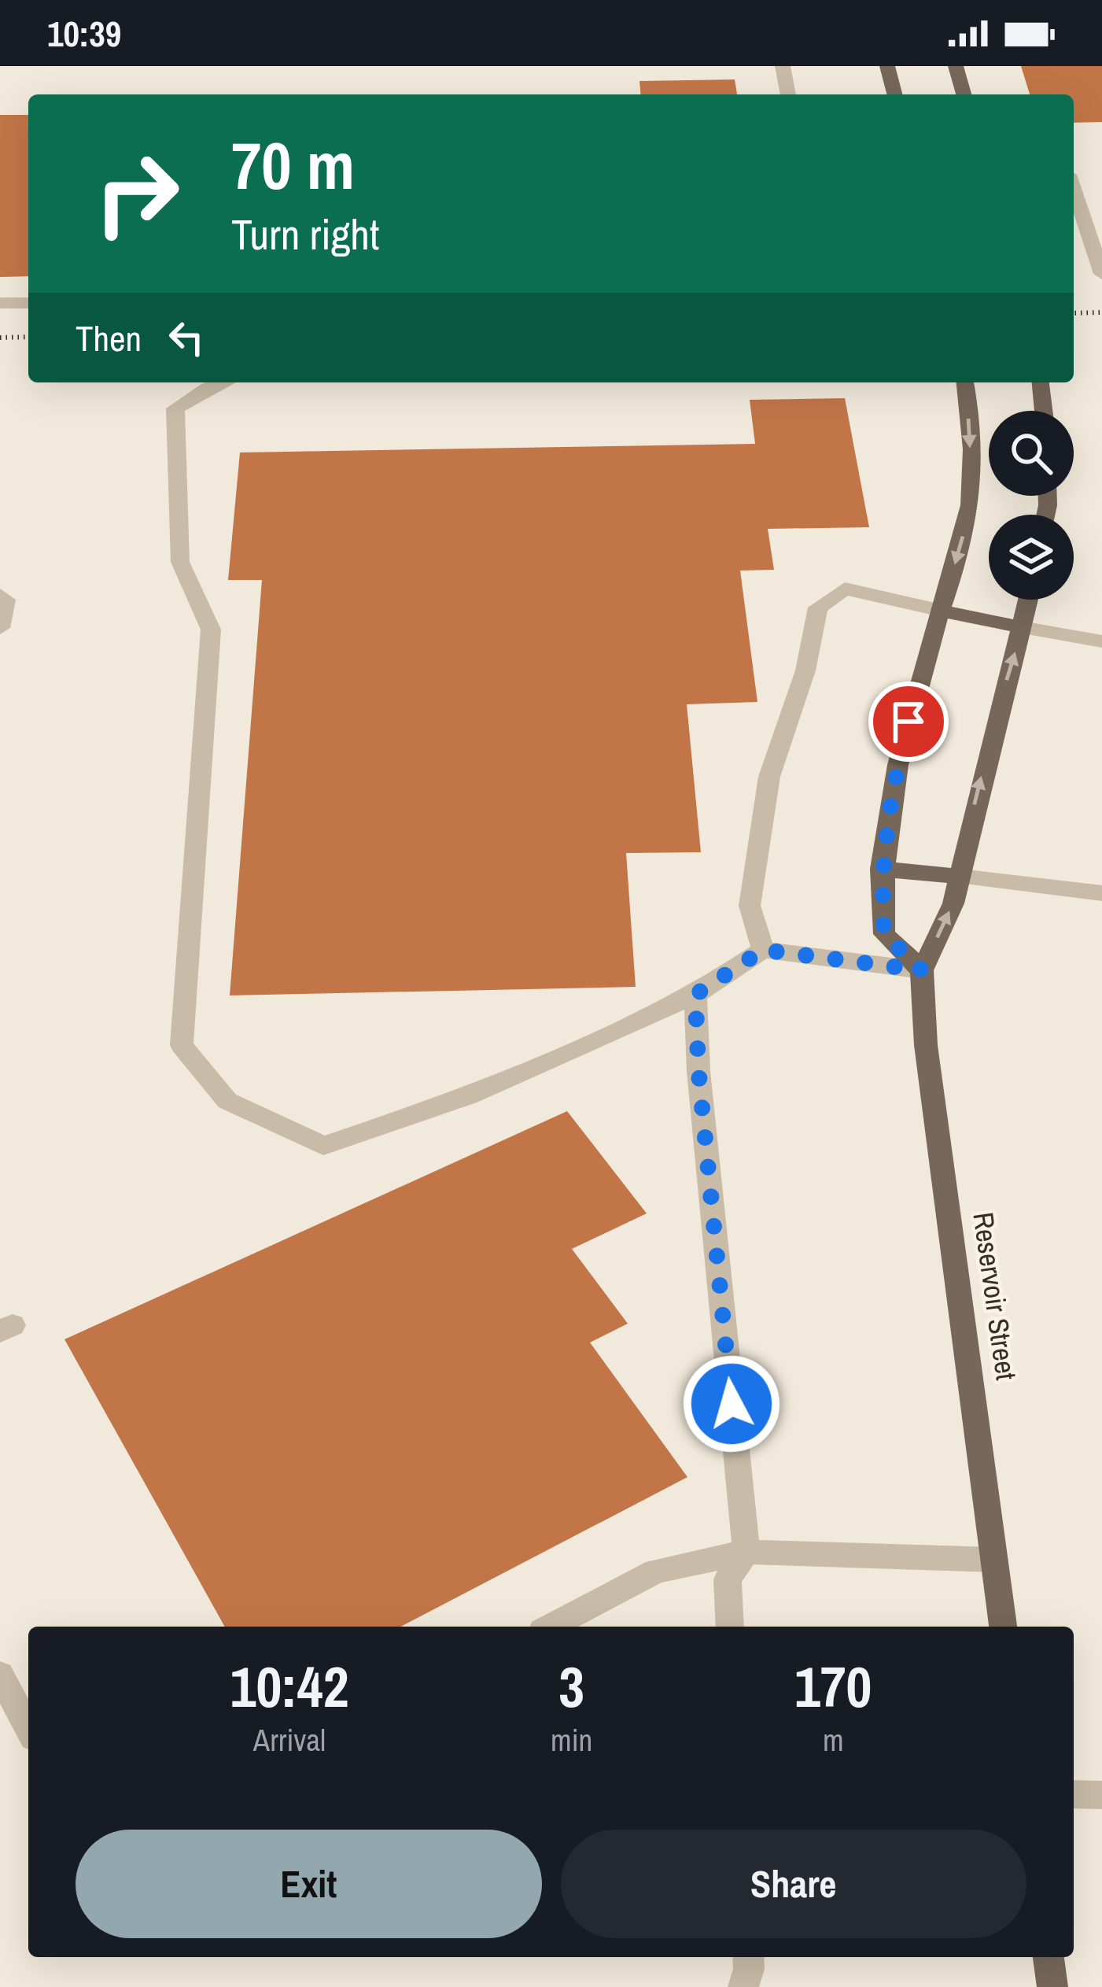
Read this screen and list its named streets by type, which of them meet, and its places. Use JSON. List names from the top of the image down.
{
  "streets": {
    "main road": ["Reservoir Street"]
  },
  "page": {
    "status": "10:39",
    "turn": ["70 m", "Turn right"],
    "then": "Then",
    "eta": [
      "10:42",
      "Arrival",
      "3",
      "min",
      "170",
      "m"
    ],
    "buttons": ["Exit", "Share"]
  }
}
